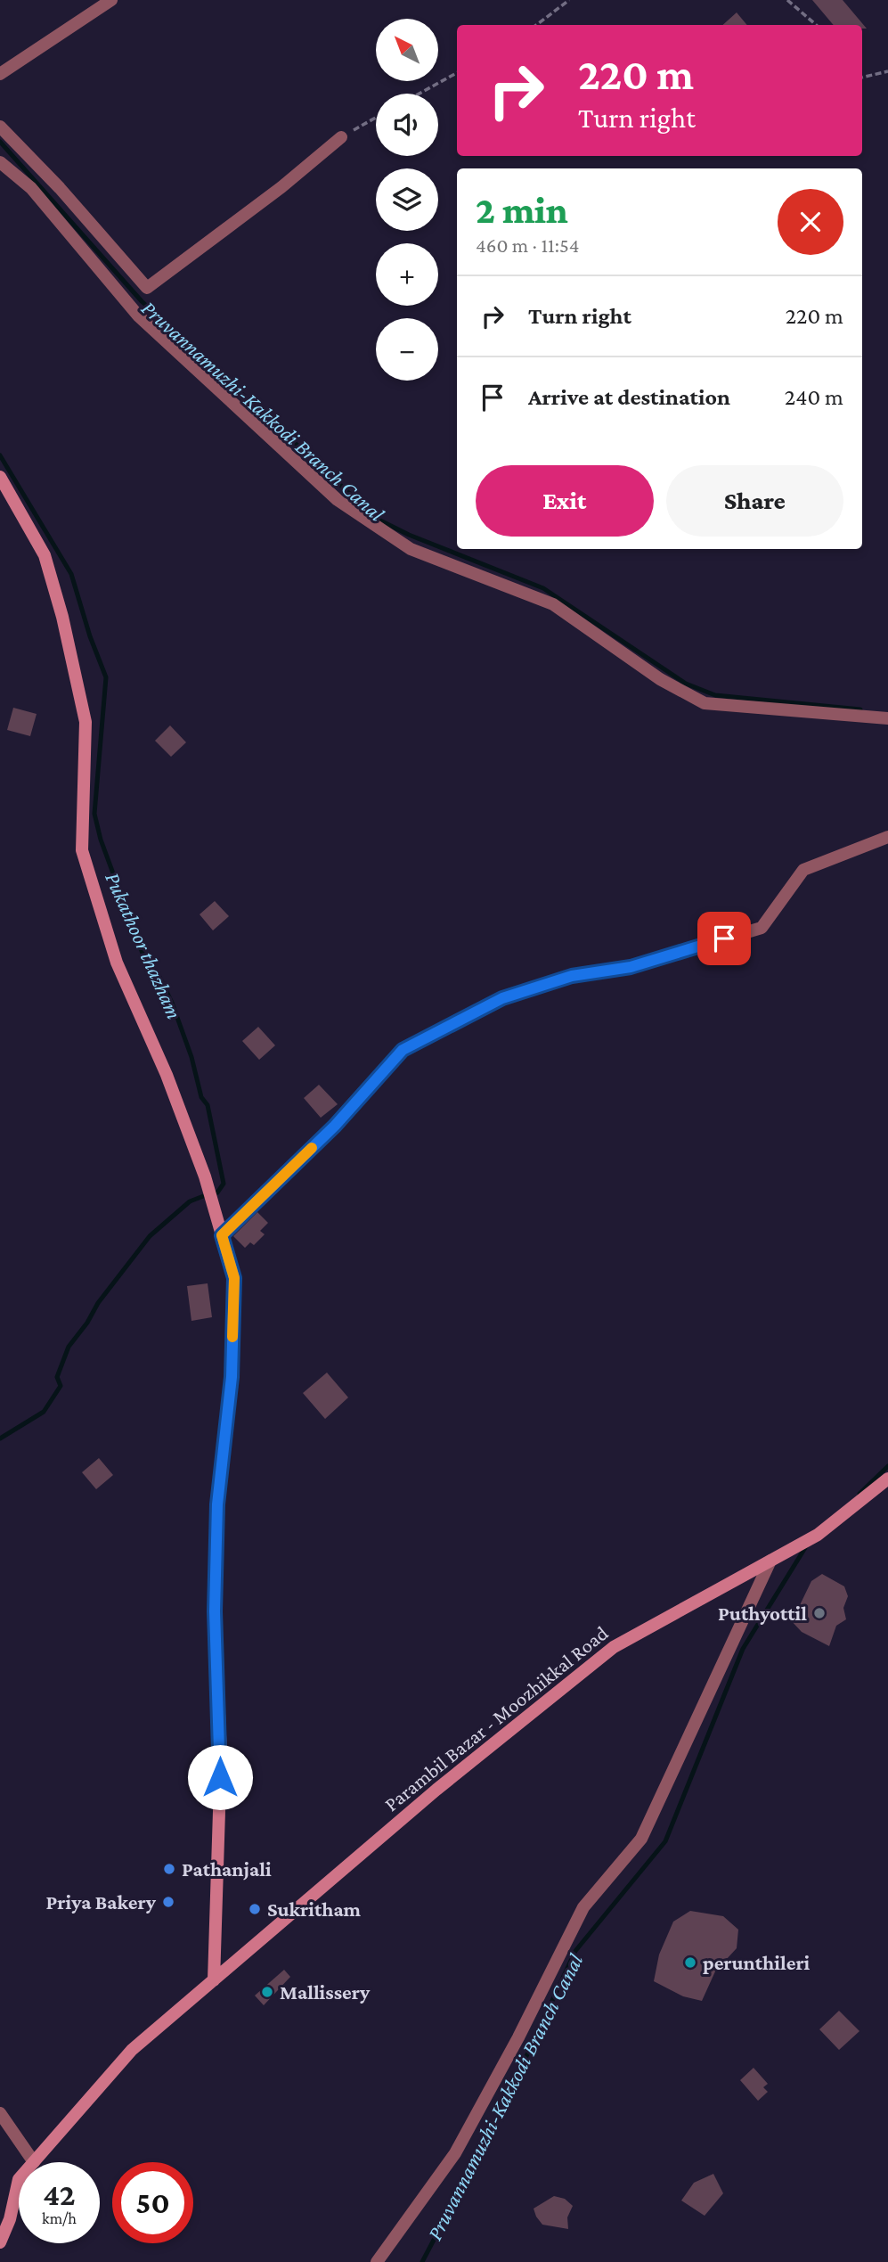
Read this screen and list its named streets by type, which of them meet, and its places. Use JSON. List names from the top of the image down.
{
  "streets": {
    "main road": ["Parambil Bazar - Moozhikkal Road"]
  },
  "water": ["Pruvannamuzhi-Kakkodi Branch Canal", "Pukathoor thazham"],
  "places": [
    "Puthyottil",
    "Pathanjali",
    "Priya Bakery",
    "Sukritham",
    "perunthileri",
    "Mallissery"
  ],
  "north": "top left",
  "page": {
    "map_buttons": ["+", "−"],
    "turn": ["220 m", "Turn right"],
    "heading": ["2 min", "460 m · 11:54"],
    "list": [
      {
        "name": "Turn right",
        "value": "220 m"
      },
      {
        "name": "Arrive at destination",
        "value": "240 m"
      }
    ],
    "buttons": ["Exit", "Share"],
    "speed": "42 km/h",
    "limit": "50"
  }
}
